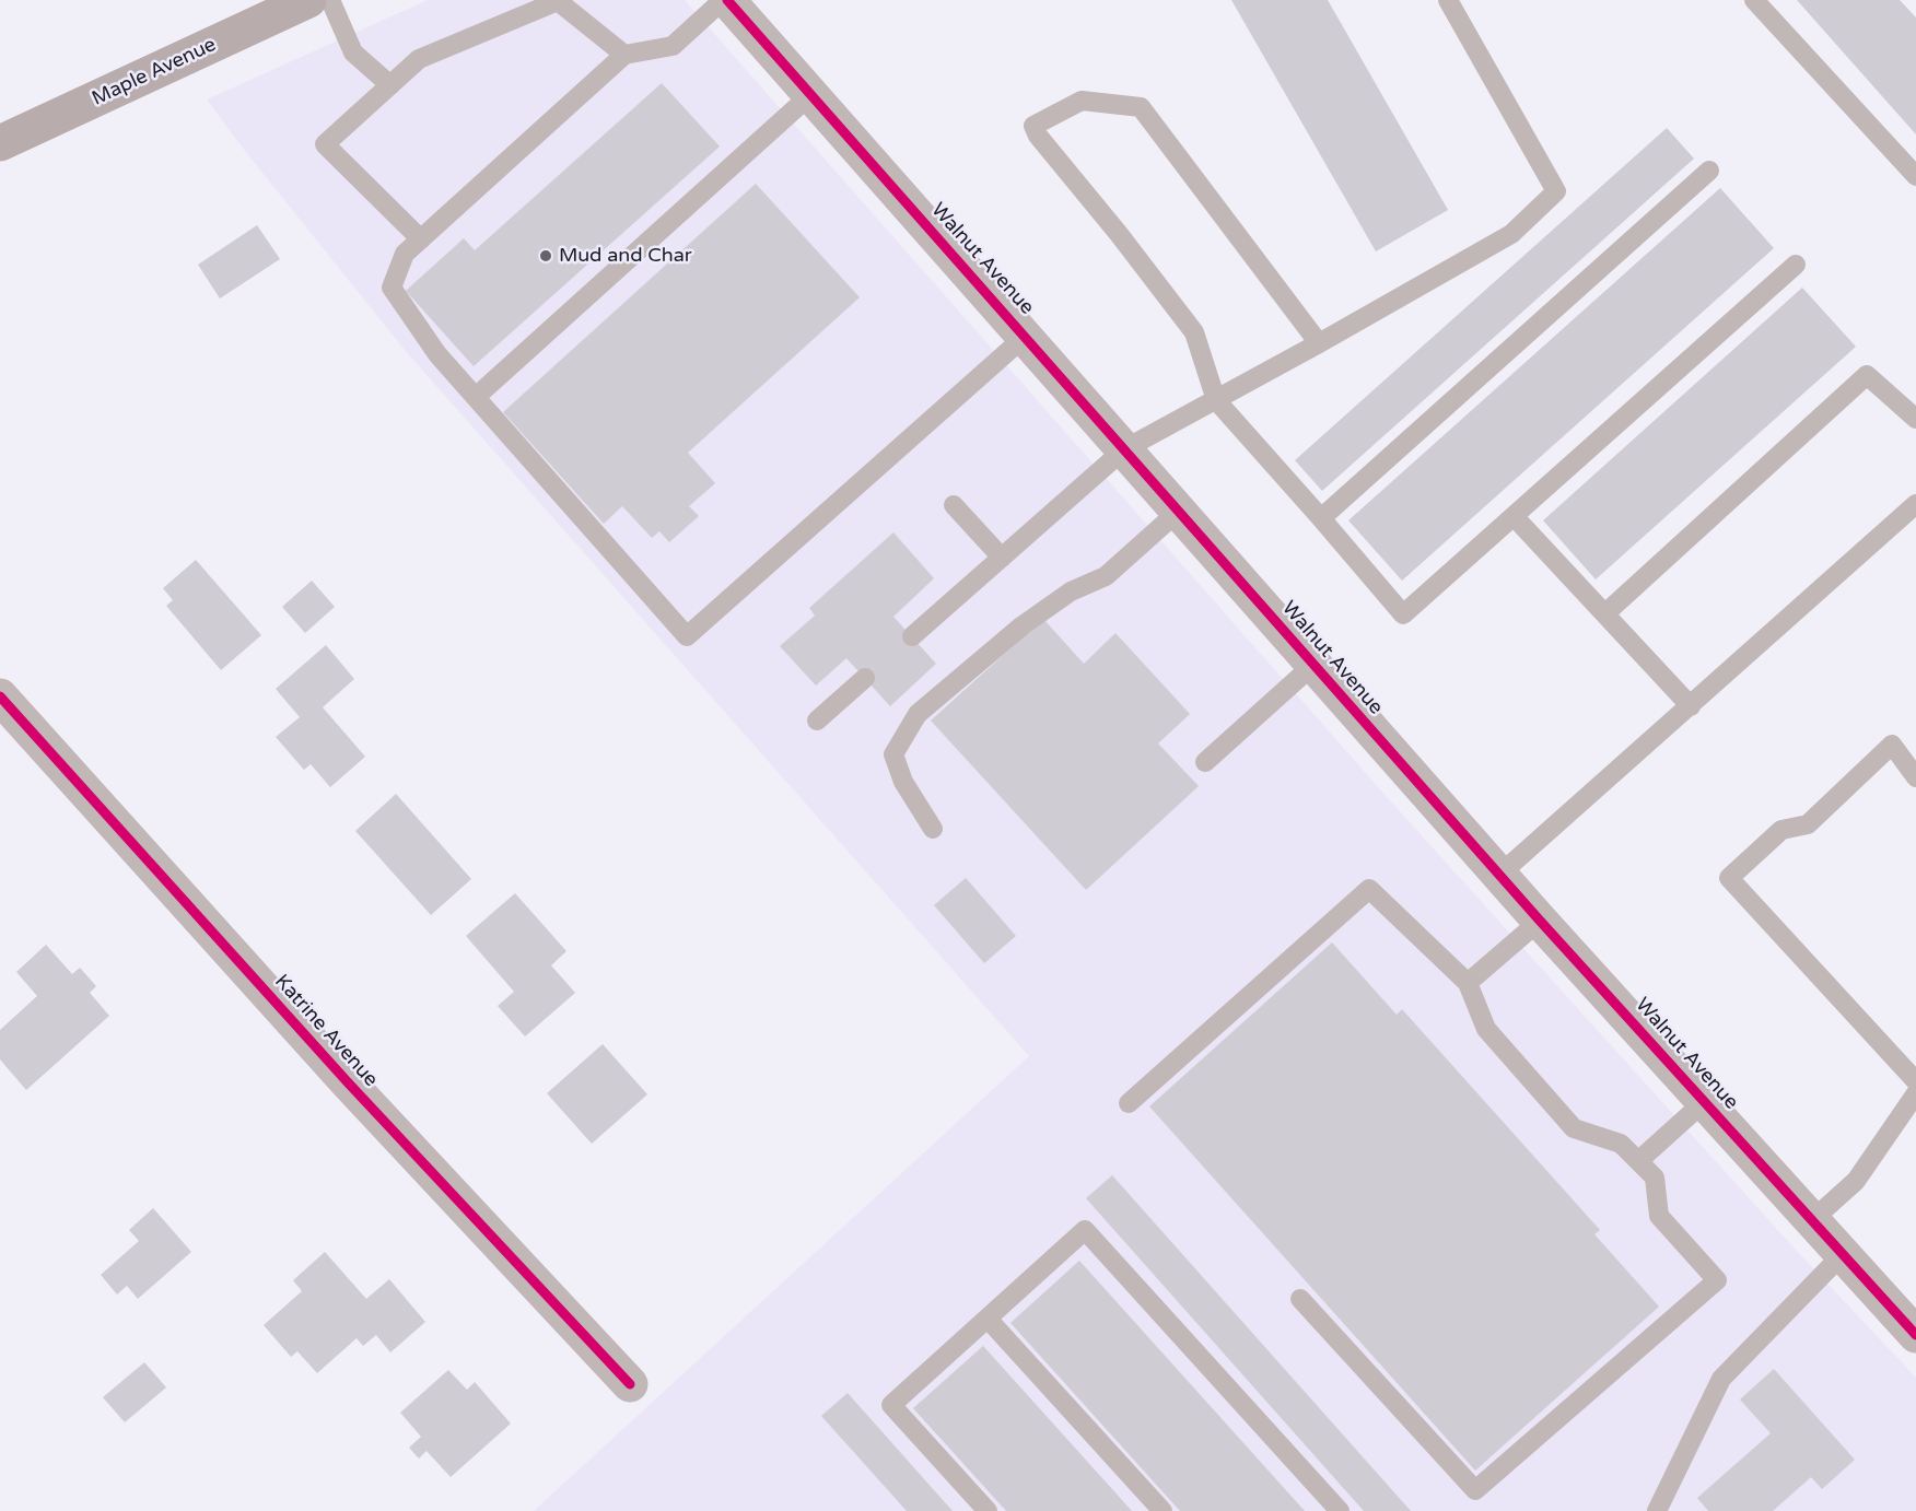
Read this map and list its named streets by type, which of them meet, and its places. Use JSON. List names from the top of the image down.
{
  "streets": {
    "main road": ["Maple Avenue"],
    "street": ["Walnut Avenue", "Katrine Avenue"]
  },
  "places": ["Mud and Char"]
}
